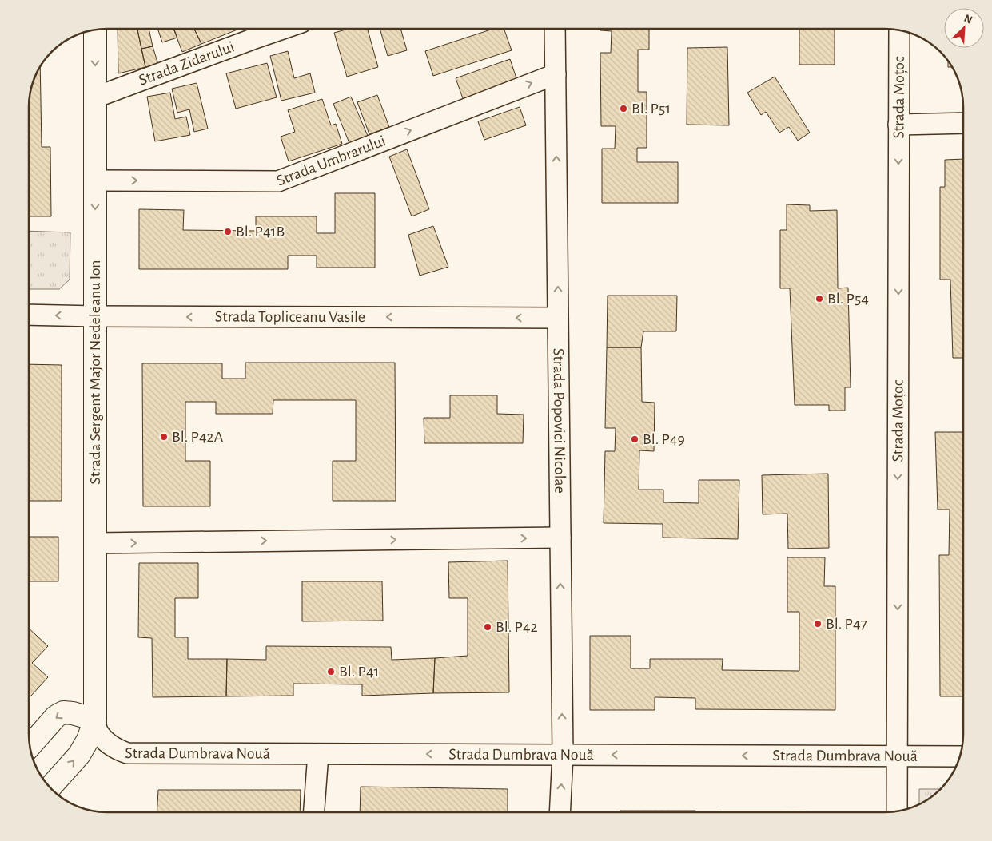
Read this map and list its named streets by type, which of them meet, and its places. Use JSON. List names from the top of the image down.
{
  "streets": {
    "street": [
      "Strada Zidarului",
      "Strada Moțoc",
      "Strada Umbrarului",
      "Strada Topliceanu Vasile",
      "Strada Sergent Major Nedeleanu Ion",
      "Strada Popovici Nicolae",
      "Strada Dumbrava Nouă"
    ]
  },
  "crossings": [
    ["Strada Zidarului", "Strada Sergent Major Nedeleanu Ion"],
    ["Strada Moțoc", "Strada Dumbrava Nouă"],
    ["Strada Umbrarului", "Strada Sergent Major Nedeleanu Ion"],
    ["Strada Umbrarului", "Strada Popovici Nicolae"],
    ["Strada Topliceanu Vasile", "Strada Sergent Major Nedeleanu Ion"],
    ["Strada Topliceanu Vasile", "Strada Popovici Nicolae"],
    ["Strada Sergent Major Nedeleanu Ion", "Strada Dumbrava Nouă"],
    ["Strada Popovici Nicolae", "Strada Dumbrava Nouă"]
  ],
  "one_way": [
    "Strada Moțoc",
    "Strada Umbrarului",
    "Strada Topliceanu Vasile",
    "Strada Popovici Nicolae",
    "Strada Dumbrava Nouă"
  ],
  "places": [
    "Bl. P51",
    "Bl. P41B",
    "Bl. P54",
    "Bl. P42A",
    "Bl. P49",
    "Bl. P47",
    "Bl. P42",
    "Bl. P41"
  ],
  "north": "top right"
}
